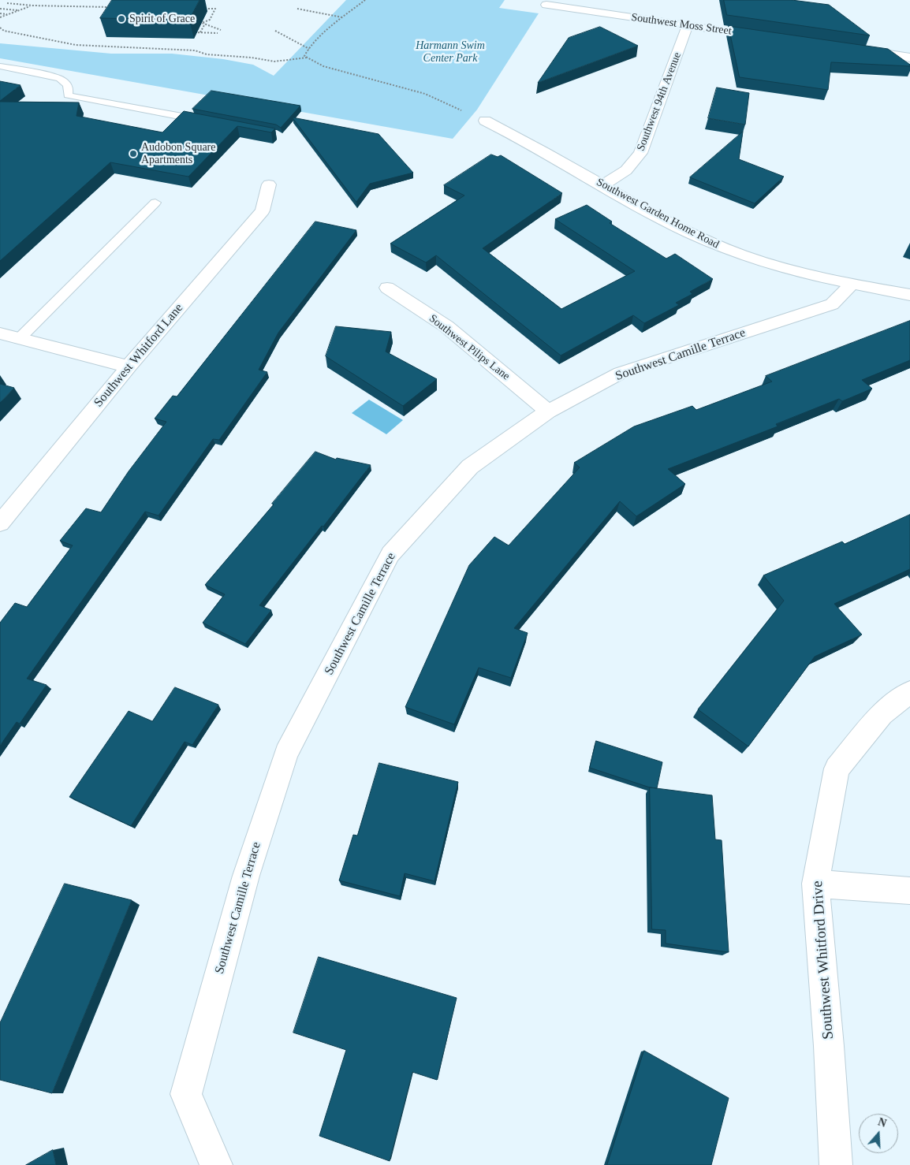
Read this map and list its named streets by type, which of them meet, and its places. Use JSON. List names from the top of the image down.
{
  "streets": {
    "street": [
      "Southwest Moss Street",
      "Southwest 94th Avenue",
      "Southwest Garden Home Road",
      "Southwest Pilips Lane",
      "Southwest Camille Terrace",
      "Southwest Whitford Lane",
      "Southwest Whitford Drive"
    ]
  },
  "crossings": [
    ["Southwest Moss Street", "Southwest 94th Avenue"],
    ["Southwest 94th Avenue", "Southwest Garden Home Road"],
    ["Southwest Garden Home Road", "Southwest Camille Terrace"],
    ["Southwest Pilips Lane", "Southwest Camille Terrace"]
  ],
  "parks": ["Harmann Swim Center Park"],
  "places": ["Spirit of Grace", "Audobon Square Apartments"],
  "north": "top"
}
